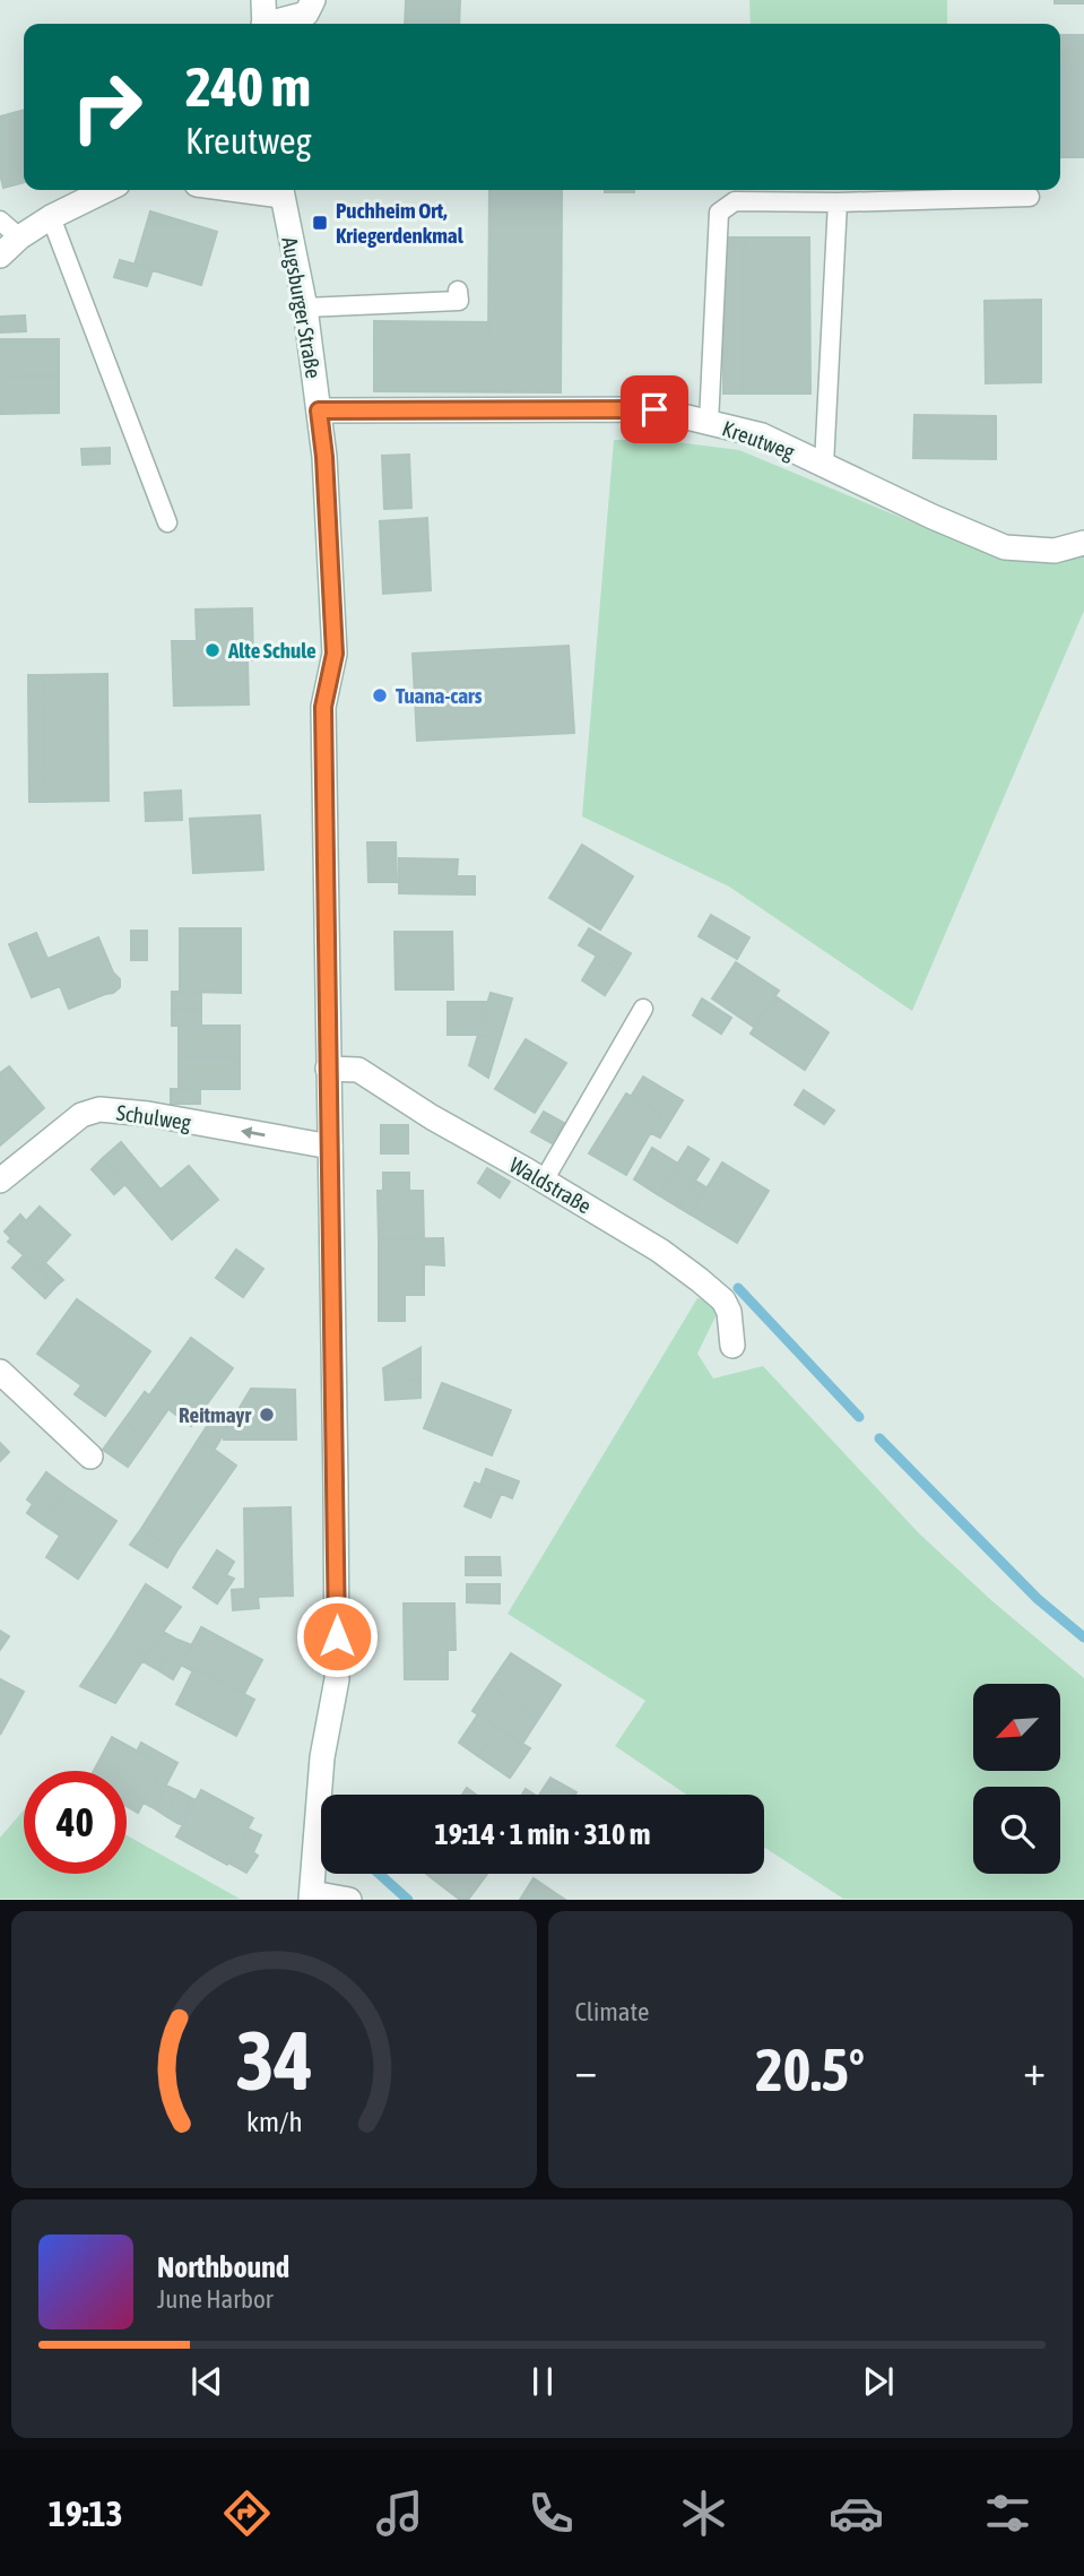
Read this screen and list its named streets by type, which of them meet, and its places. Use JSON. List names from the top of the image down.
{
  "streets": {
    "street": [
      "Augsburger Straße",
      "Kreutweg",
      "Schulweg",
      "Waldstraße"
    ]
  },
  "crossings": [
    ["Augsburger Straße", "Kreutweg"],
    ["Augsburger Straße", "Schulweg"],
    ["Augsburger Straße", "Waldstraße"]
  ],
  "one_way": ["Schulweg"],
  "places": {
    "transit": ["Puchheim Ort, Kriegerdenkmal"],
    "other": ["Alte Schule", "Tuana-cars", "Reitmayr"]
  },
  "north": "bottom left",
  "page": {
    "turn": ["240 m", "Kreutweg"],
    "limit": "40",
    "trip": "19:14 · 1 min · 310 m",
    "tile": "Climate",
    "heat": ["−", "20.5°", "+"],
    "song": ["Northbound", "June Harbor"],
    "tabs": "19:13",
    "gauge": ["34", "km/h"]
  }
}
